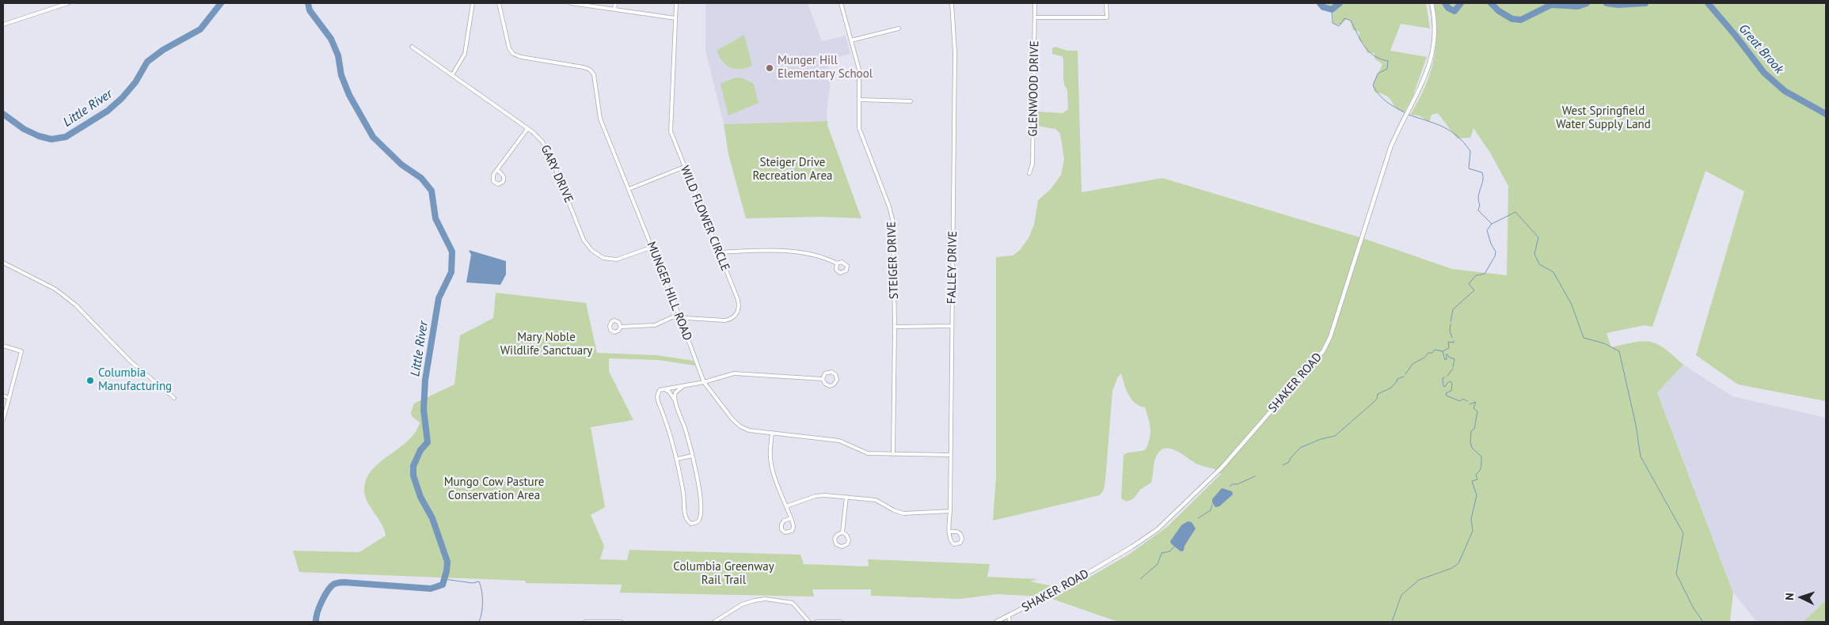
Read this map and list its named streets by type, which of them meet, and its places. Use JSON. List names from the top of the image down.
{
  "streets": {
    "street": [
      "GLENWOOD DRIVE",
      "GARY DRIVE",
      "WILD FLOWER CIRCLE",
      "STEIGER DRIVE",
      "FALLEY DRIVE",
      "MUNGER HILL ROAD",
      "SHAKER ROAD"
    ]
  },
  "crossings": [
    ["GARY DRIVE", "MUNGER HILL ROAD"],
    ["WILD FLOWER CIRCLE", "MUNGER HILL ROAD"],
    ["STEIGER DRIVE", "MUNGER HILL ROAD"],
    ["FALLEY DRIVE", "MUNGER HILL ROAD"]
  ],
  "water": ["Great Brook", "Little River"],
  "parks": [
    "West Springfield Water Supply Land",
    "Steiger Drive Recreation Area",
    "Mary Noble Wildlife Sanctuary",
    "Mungo Cow Pasture Conservation Area",
    "Columbia Greenway Rail Trail"
  ],
  "places": ["Munger Hill Elementary School", "Columbia Manufacturing"],
  "north": "left"
}
